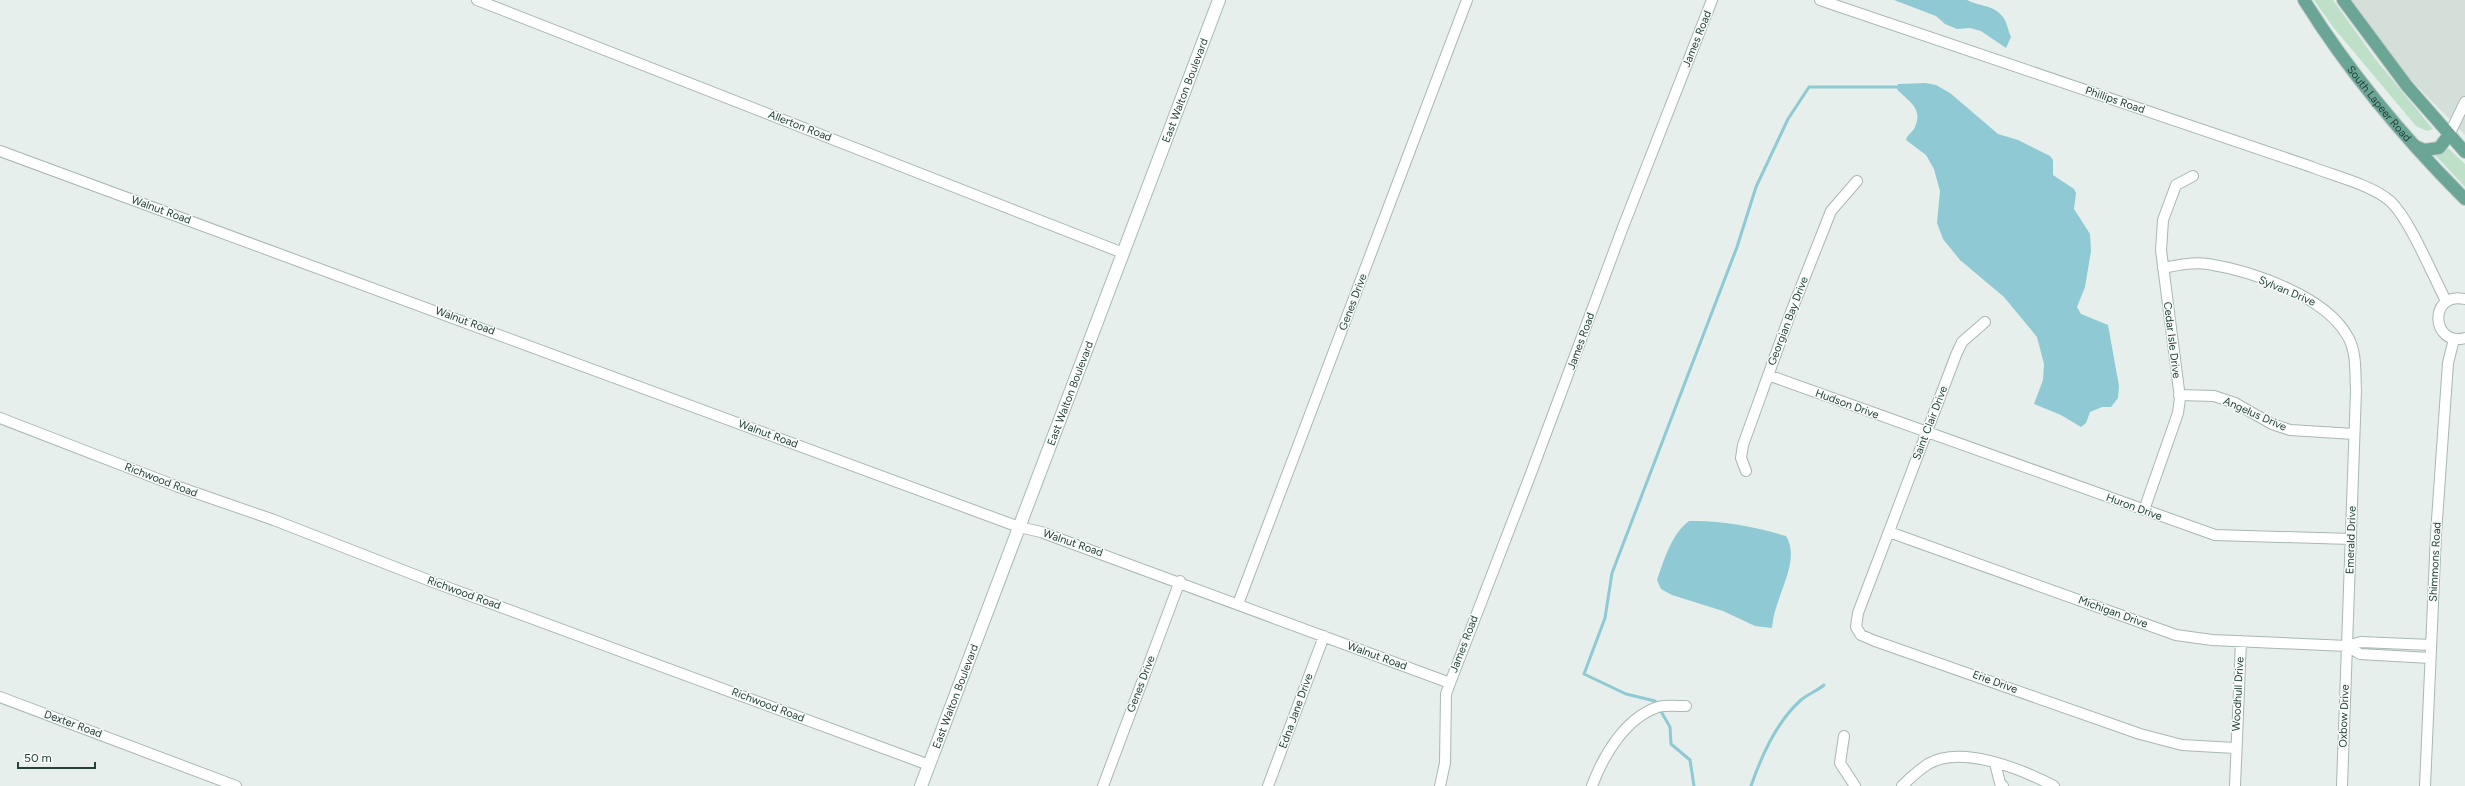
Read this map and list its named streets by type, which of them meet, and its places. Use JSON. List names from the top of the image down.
{
  "streets": {
    "main road": ["East Walton Boulevard", "South Lapeer Road"],
    "street": [
      "James Road",
      "Phillips Road",
      "Allerton Road",
      "Walnut Road",
      "Sylvan Drive",
      "Genes Drive",
      "Georgian Bay Drive",
      "Cedar Isle Drive",
      "Hudson Drive",
      "Angelus Drive",
      "Saint Clair Drive",
      "Richwood Road",
      "Huron Drive",
      "Emerald Drive",
      "Shimmons Road",
      "Michigan Drive",
      "Erie Drive",
      "Woodhull Drive",
      "Edna Jane Drive",
      "Oxbow Drive",
      "Dexter Road"
    ]
  },
  "crossings": [
    ["James Road", "Walnut Road"],
    ["East Walton Boulevard", "Allerton Road"],
    ["East Walton Boulevard", "Walnut Road"],
    ["East Walton Boulevard", "Richwood Road"],
    ["Walnut Road", "Genes Drive"],
    ["Walnut Road", "Edna Jane Drive"],
    ["Sylvan Drive", "Cedar Isle Drive"],
    ["Sylvan Drive", "Angelus Drive"],
    ["Sylvan Drive", "Emerald Drive"],
    ["Georgian Bay Drive", "Hudson Drive"],
    ["Cedar Isle Drive", "Angelus Drive"],
    ["Cedar Isle Drive", "Huron Drive"],
    ["Hudson Drive", "Saint Clair Drive"],
    ["Hudson Drive", "Huron Drive"],
    ["Angelus Drive", "Emerald Drive"],
    ["Saint Clair Drive", "Huron Drive"],
    ["Saint Clair Drive", "Michigan Drive"],
    ["Saint Clair Drive", "Erie Drive"],
    ["Huron Drive", "Emerald Drive"],
    ["Emerald Drive", "Michigan Drive"],
    ["Emerald Drive", "Oxbow Drive"],
    ["Shimmons Road", "Michigan Drive"],
    ["Michigan Drive", "Erie Drive"],
    ["Michigan Drive", "Woodhull Drive"],
    ["Michigan Drive", "Oxbow Drive"],
    ["Erie Drive", "Woodhull Drive"]
  ],
  "scale_bar": "50 m"
}
